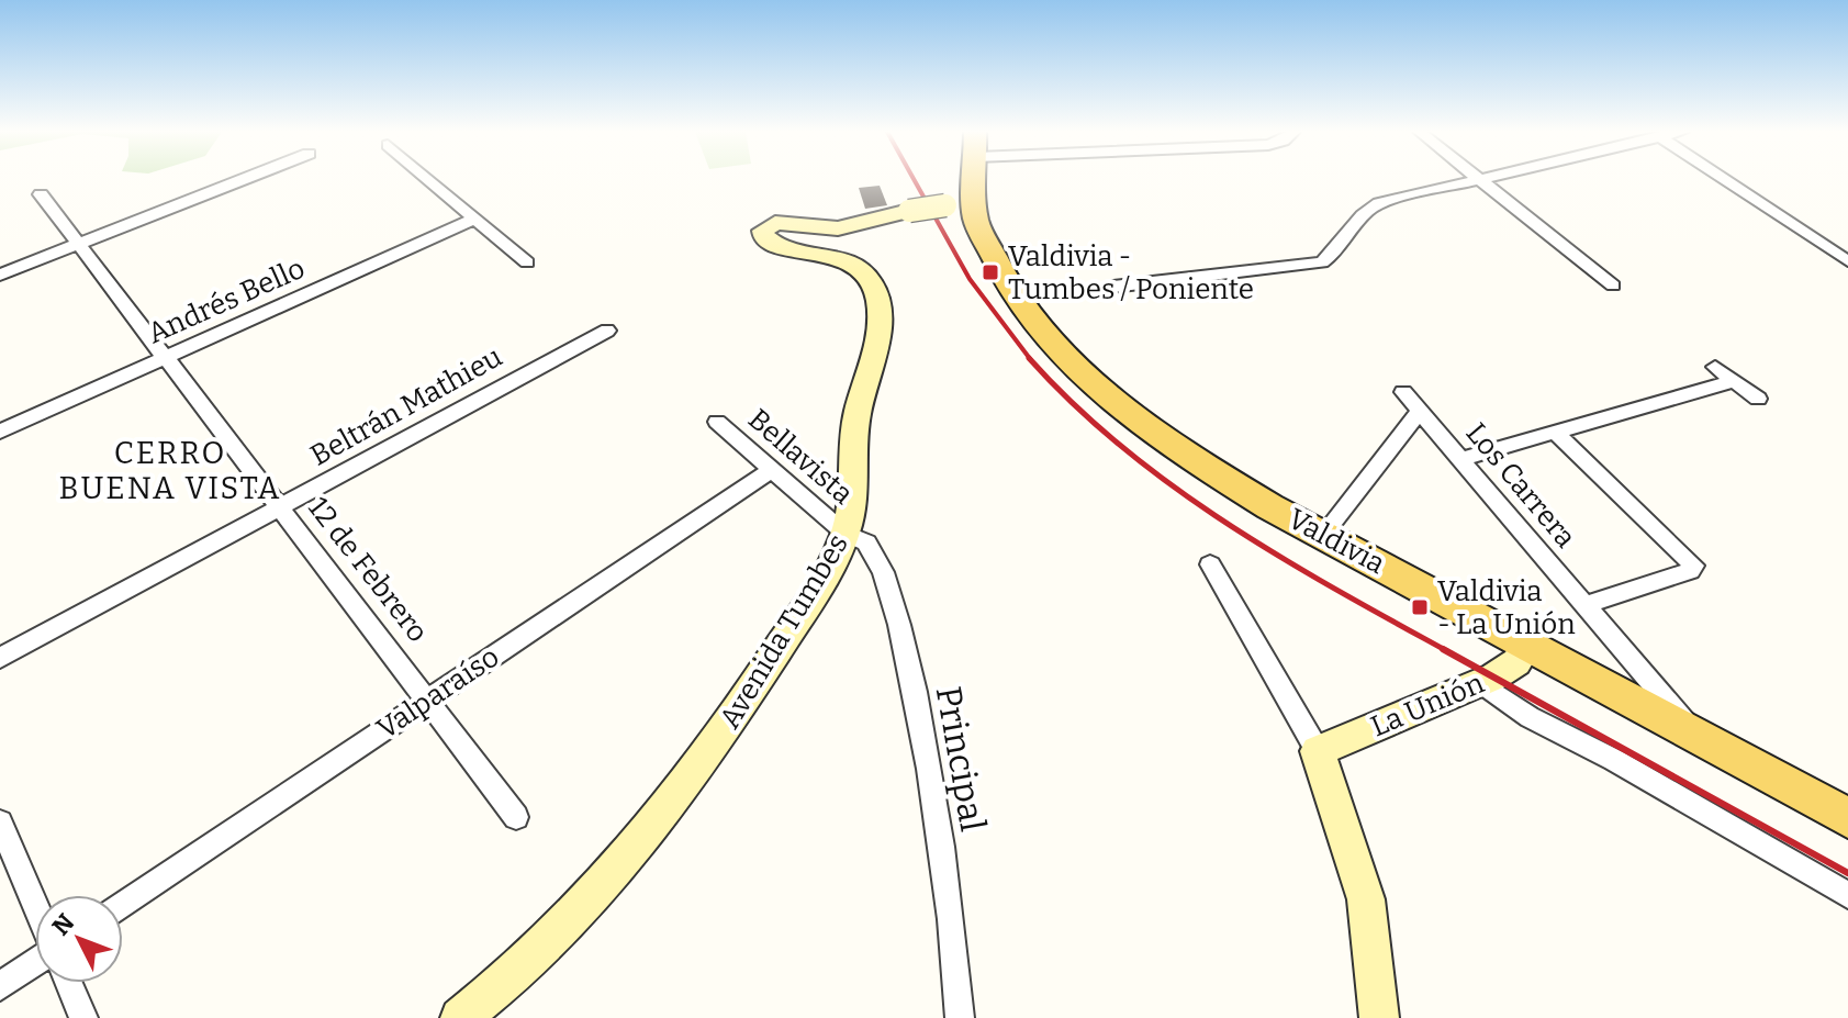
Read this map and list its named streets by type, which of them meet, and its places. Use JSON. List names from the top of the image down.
{
  "streets": {
    "main road": ["Valdivia", "Avenida Tumbes", "La Unión"],
    "street": [
      "Andrés Bello",
      "Beltrán Mathieu",
      "Bellavista",
      "Los Carrera",
      "12 de Febrero",
      "Valparaíso",
      "Principal"
    ]
  },
  "crossings": [
    ["Andrés Bello", "12 de Febrero"],
    ["Beltrán Mathieu", "12 de Febrero"],
    ["Bellavista", "Avenida Tumbes"],
    ["Bellavista", "Valparaíso"],
    ["Bellavista", "Principal"],
    ["Los Carrera", "Valdivia"],
    ["Valdivia", "Avenida Tumbes"],
    ["Valdivia", "La Unión"],
    ["12 de Febrero", "Valparaíso"],
    ["Avenida Tumbes", "Principal"]
  ],
  "districts": ["CERRO BUENA VISTA"],
  "places": {
    "transit": ["Valdivia - Tumbes / Poniente", "Valdivia - La Unión"]
  },
  "north": "top left"
}
